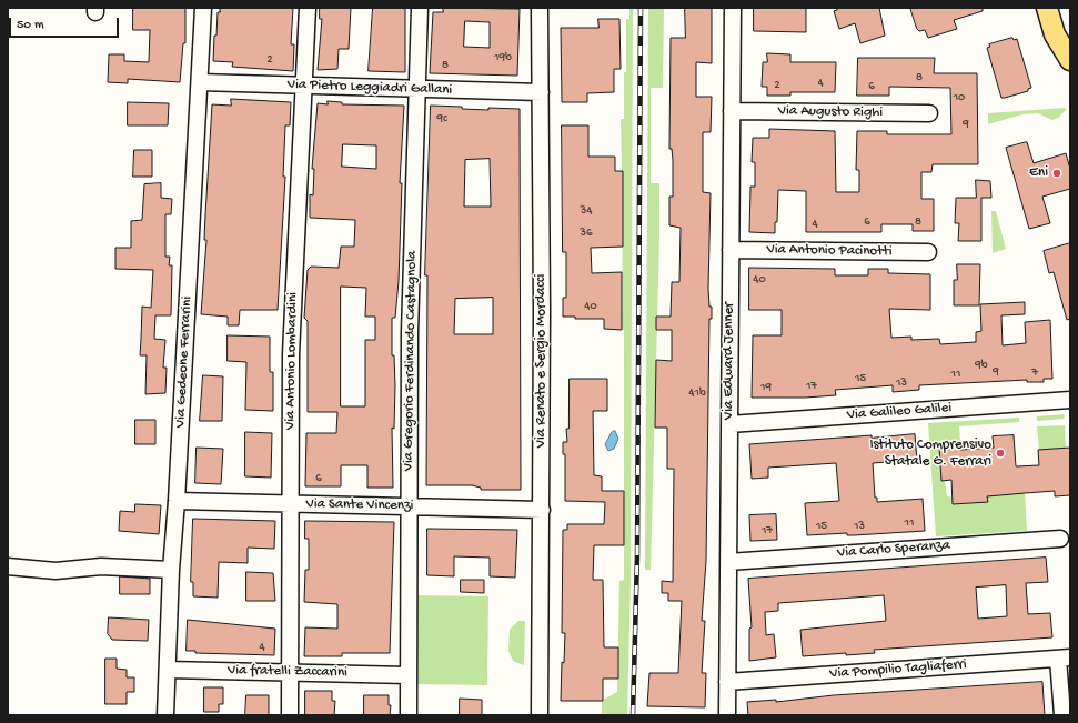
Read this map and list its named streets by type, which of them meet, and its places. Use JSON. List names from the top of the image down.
{
  "streets": {
    "street": [
      "Via Pietro Leggiadri Gallani",
      "Via Augusto Righi",
      "Via Antonio Pacinotti",
      "Via Antonio Lombardini",
      "Via Gregorio Ferdinando Castagnola",
      "Via Renato e Sergio Mordacci",
      "Via Edward Jenner",
      "Via Gedeone Ferrarini",
      "Via Galileo Galilei",
      "Via Sante Vincenzi",
      "Via Carlo Speranza",
      "Via Pompilio Tagliaferri",
      "Via fratelli Zaccarini"
    ]
  },
  "crossings": [
    ["Via Pietro Leggiadri Gallani", "Via Antonio Lombardini"],
    ["Via Pietro Leggiadri Gallani", "Via Gregorio Ferdinando Castagnola"],
    ["Via Pietro Leggiadri Gallani", "Via Renato e Sergio Mordacci"],
    ["Via Pietro Leggiadri Gallani", "Via Gedeone Ferrarini"],
    ["Via Augusto Righi", "Via Edward Jenner"],
    ["Via Antonio Pacinotti", "Via Edward Jenner"],
    ["Via Antonio Lombardini", "Via Sante Vincenzi"],
    ["Via Antonio Lombardini", "Via fratelli Zaccarini"],
    ["Via Gregorio Ferdinando Castagnola", "Via Sante Vincenzi"],
    ["Via Gregorio Ferdinando Castagnola", "Via fratelli Zaccarini"],
    ["Via Renato e Sergio Mordacci", "Via Sante Vincenzi"],
    ["Via Edward Jenner", "Via Galileo Galilei"],
    ["Via Edward Jenner", "Via Carlo Speranza"],
    ["Via Edward Jenner", "Via Pompilio Tagliaferri"],
    ["Via Gedeone Ferrarini", "Via Sante Vincenzi"],
    ["Via Gedeone Ferrarini", "Via fratelli Zaccarini"]
  ],
  "places": ["Eni", "Istituto Comprensivo Statale G. Ferrari"],
  "house_numbers": [
    "19b",
    "2",
    "8",
    "8",
    "4",
    "2",
    "6",
    "10",
    "9c",
    "9",
    "34",
    "6",
    "8",
    "4",
    "36",
    "40",
    "40",
    "9b",
    "9",
    "7",
    "11",
    "15",
    "13",
    "17",
    "19",
    "41b",
    "6",
    "11",
    "15",
    "13",
    "17",
    "4"
  ],
  "scale_bar": "50 m"
}
